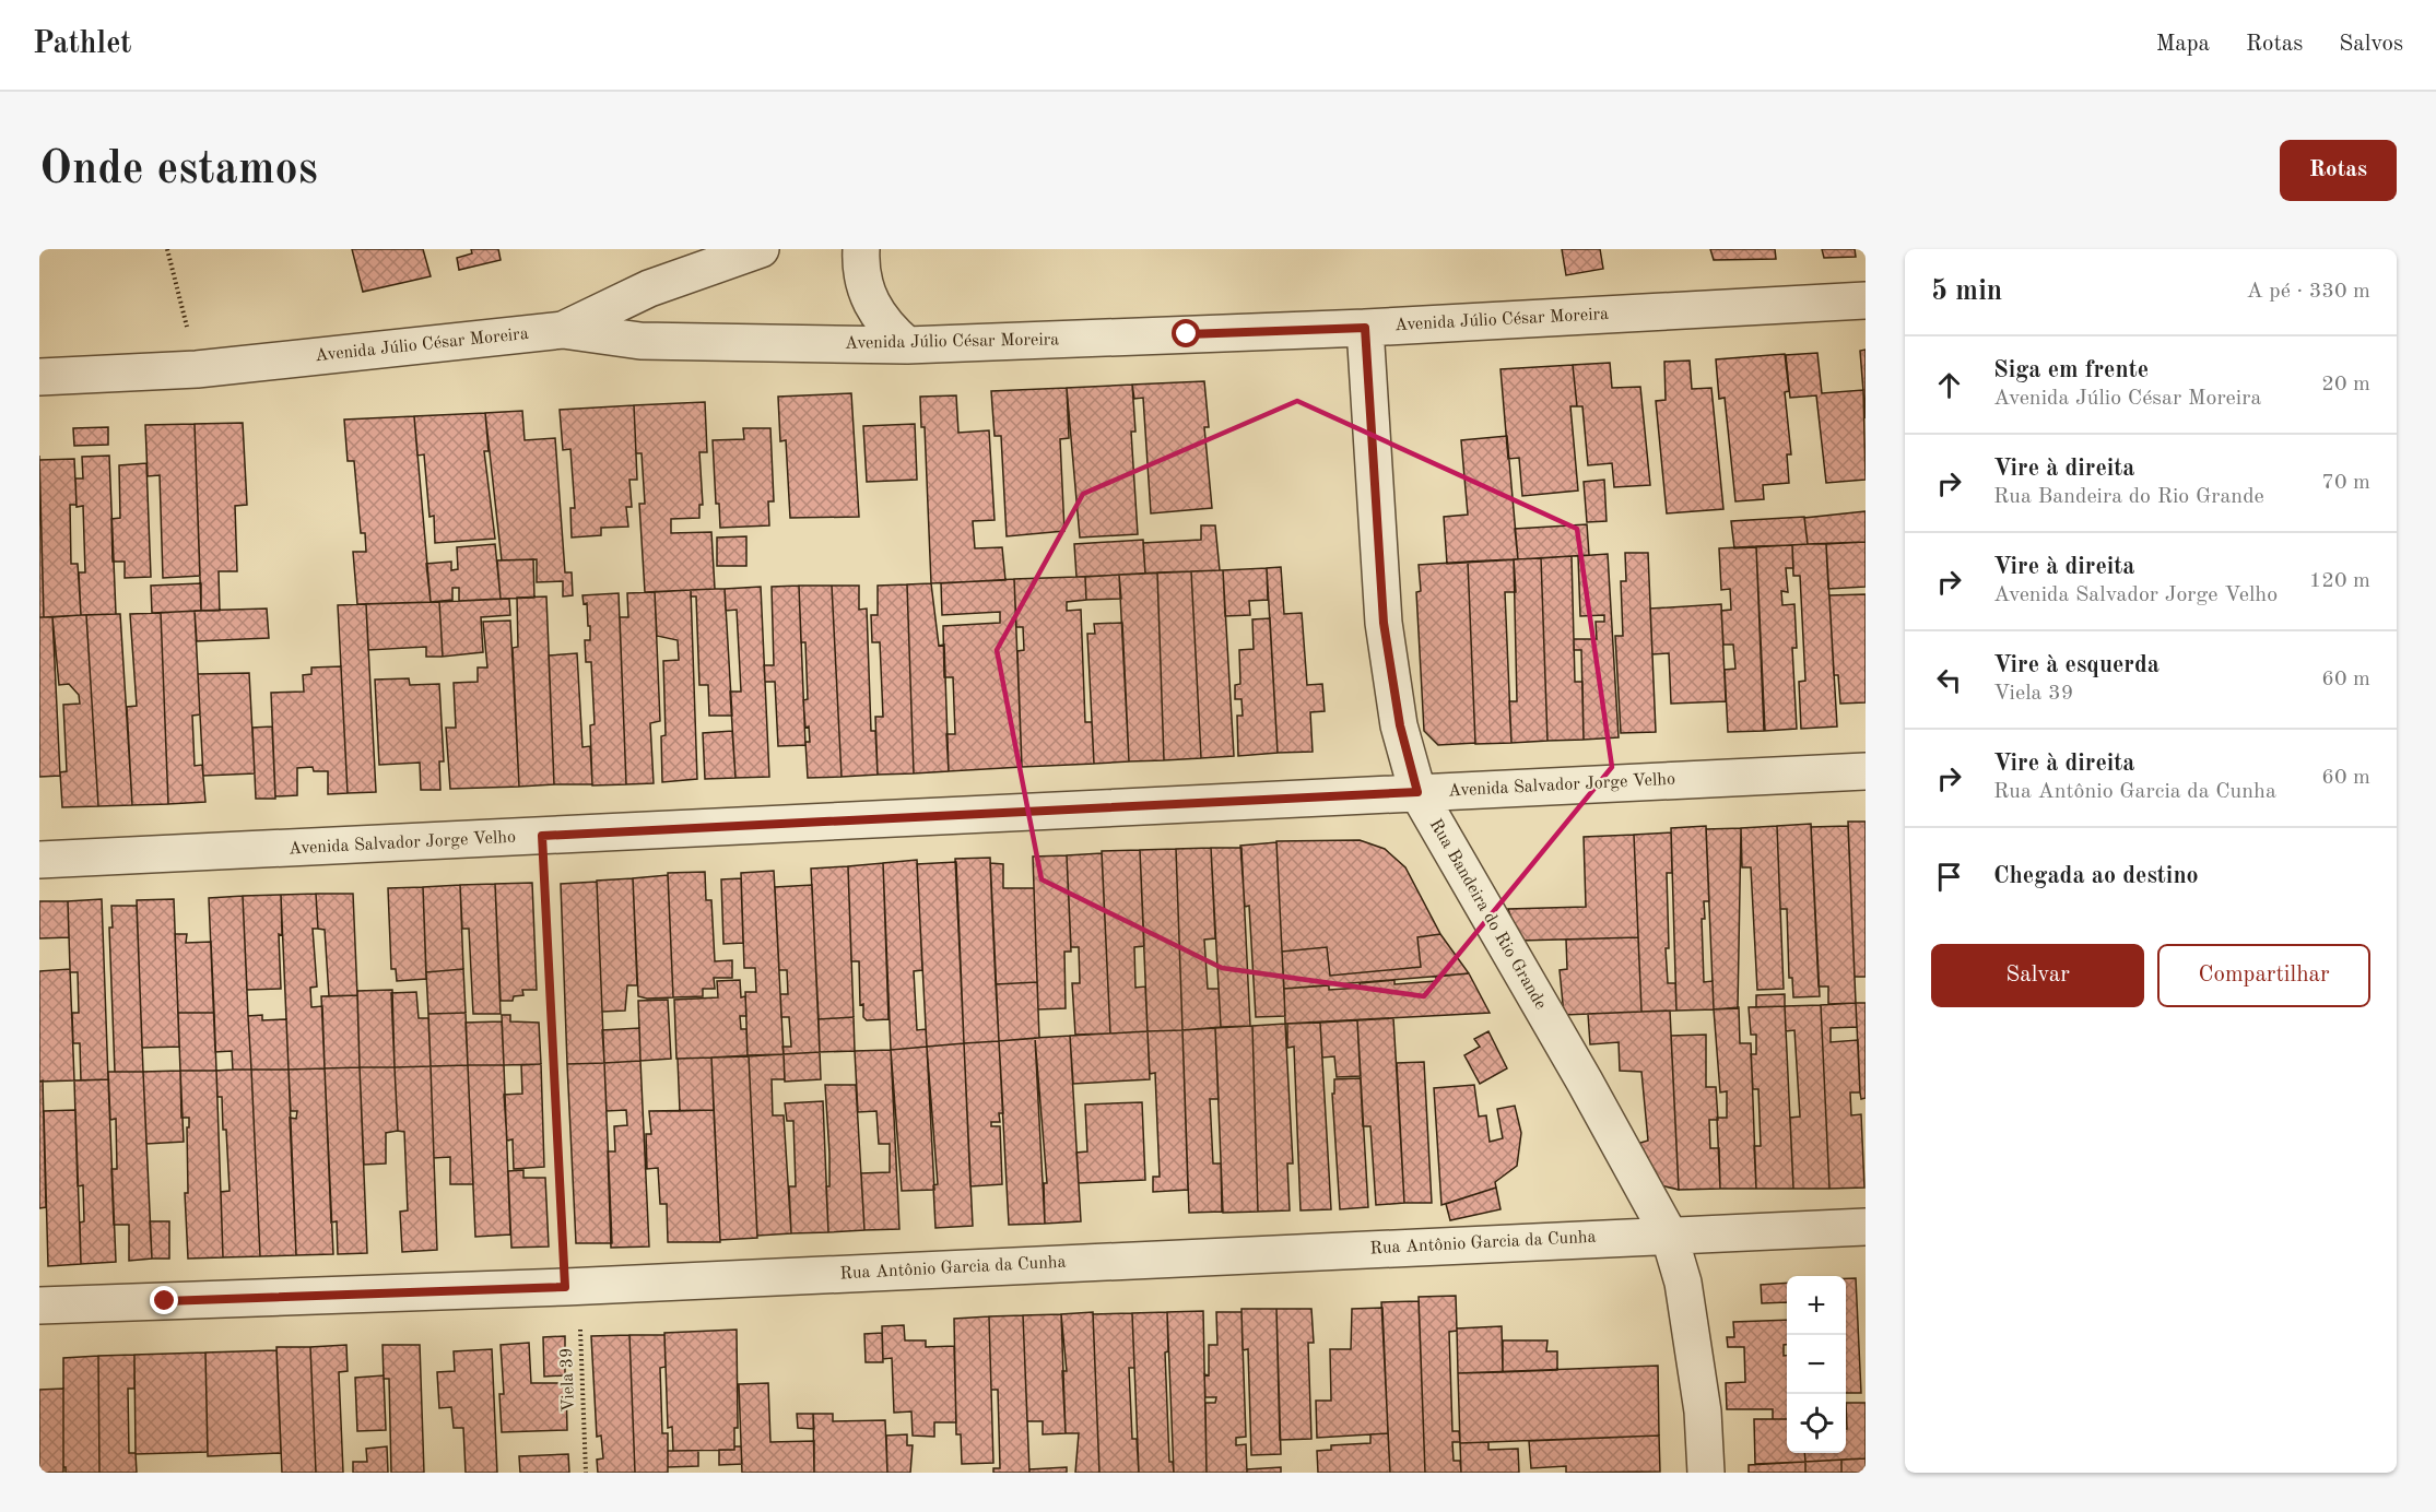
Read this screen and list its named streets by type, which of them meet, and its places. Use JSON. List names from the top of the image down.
{
  "streets": {
    "street": [
      "Avenida Júlio César Moreira",
      "Avenida Salvador Jorge Velho",
      "Rua Bandeira do Rio Grande",
      "Rua Antônio Garcia da Cunha"
    ],
    "path": ["Viela 39"]
  },
  "crossings": [
    ["Avenida Júlio César Moreira", "Rua Bandeira do Rio Grande"],
    ["Avenida Salvador Jorge Velho", "Rua Bandeira do Rio Grande"],
    ["Avenida Salvador Jorge Velho", "Viela 39"],
    ["Rua Bandeira do Rio Grande", "Rua Antônio Garcia da Cunha"],
    ["Rua Antônio Garcia da Cunha", "Viela 39"]
  ],
  "page": {
    "header": "Pathlet",
    "nav": ["Mapa", "Rotas", "Salvos"],
    "buttons": [
      "Rotas",
      ["Salvar", "Compartilhar"]
    ],
    "title": "Onde estamos",
    "heading": ["5 min", "A pé · 330 m"],
    "list": [
      ["Siga em frente", "Avenida Júlio César Moreira", "20 m"],
      ["Vire à direita", "Rua Bandeira do Rio Grande", "70 m"],
      ["Vire à direita", "Avenida Salvador Jorge Velho", "120 m"],
      ["Vire à esquerda", "Viela 39", "60 m"],
      ["Vire à direita", "Rua Antônio Garcia da Cunha", "60 m"],
      "Chegada ao destino"
    ],
    "map_buttons": ["+", "−"]
  }
}
